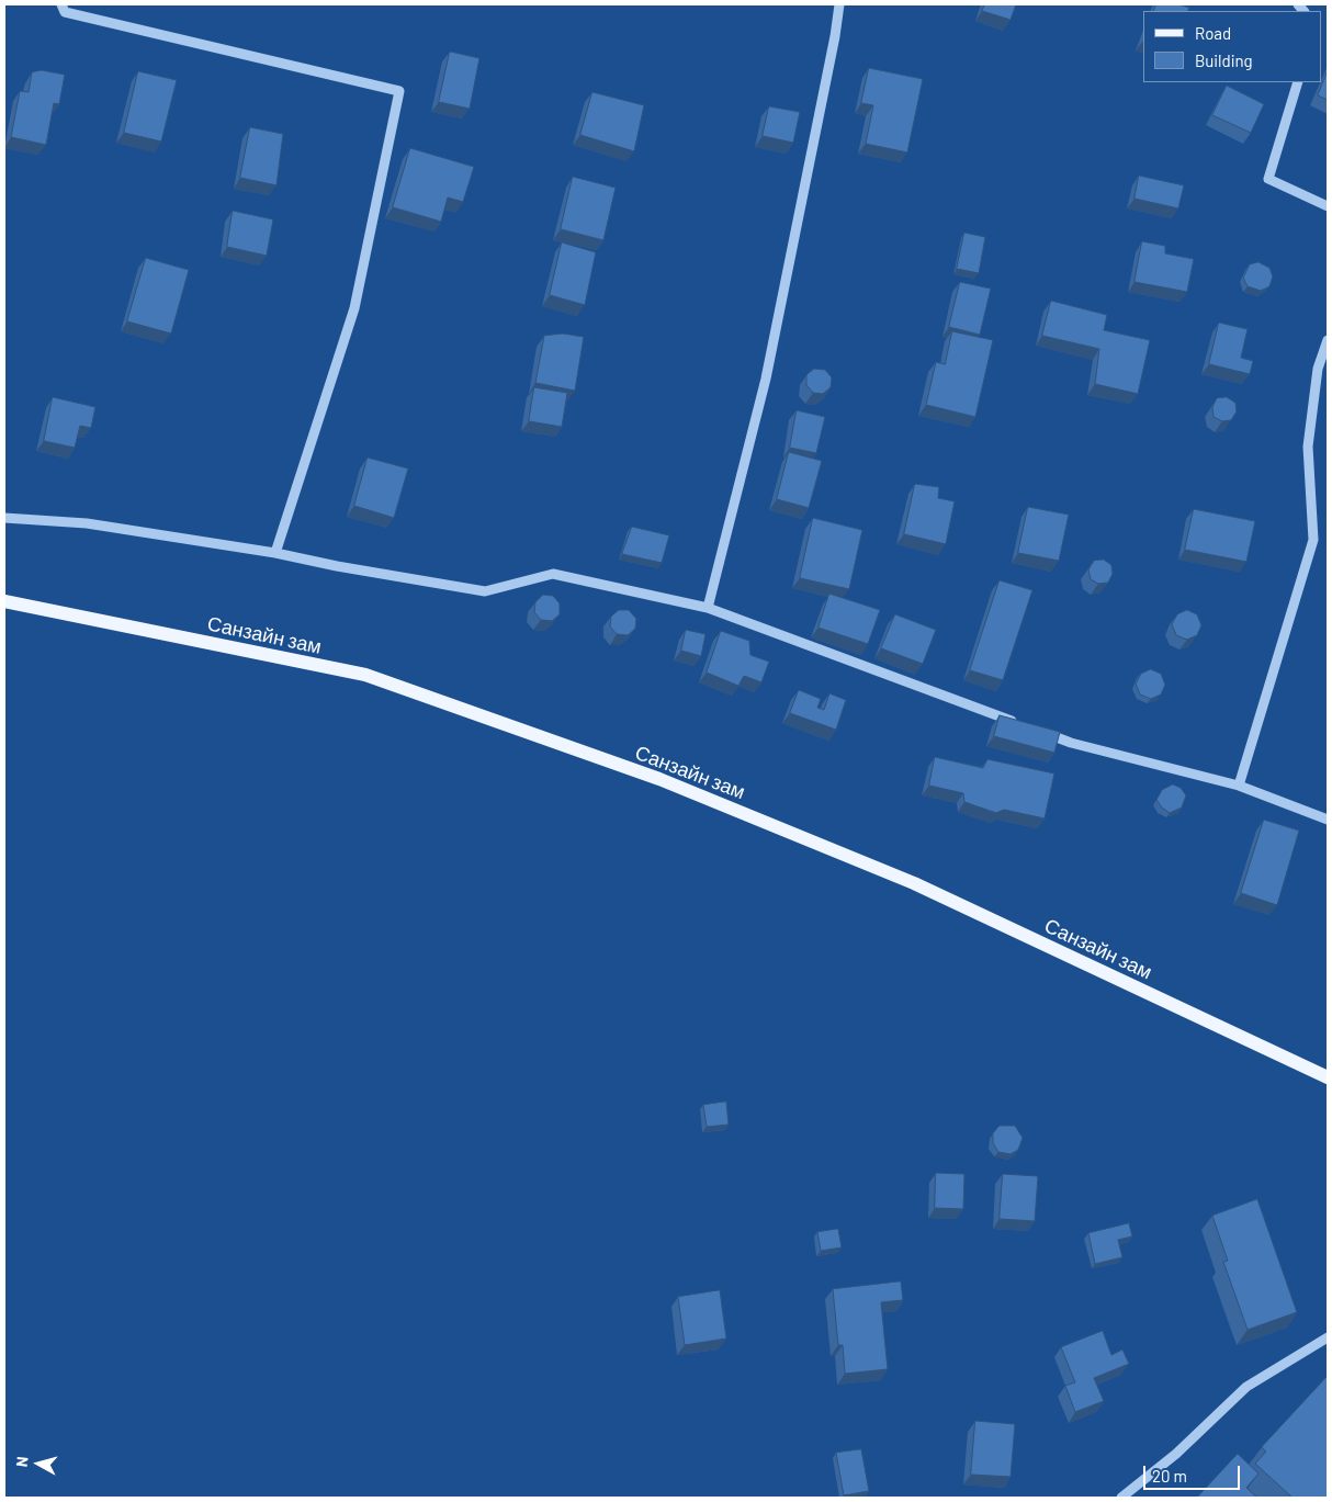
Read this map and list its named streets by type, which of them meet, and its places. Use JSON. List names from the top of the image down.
{
  "streets": {
    "main road": ["Санзайн зам"]
  },
  "legend": ["Road", "Building"],
  "scale_bar": "20 m",
  "north": "left"
}
